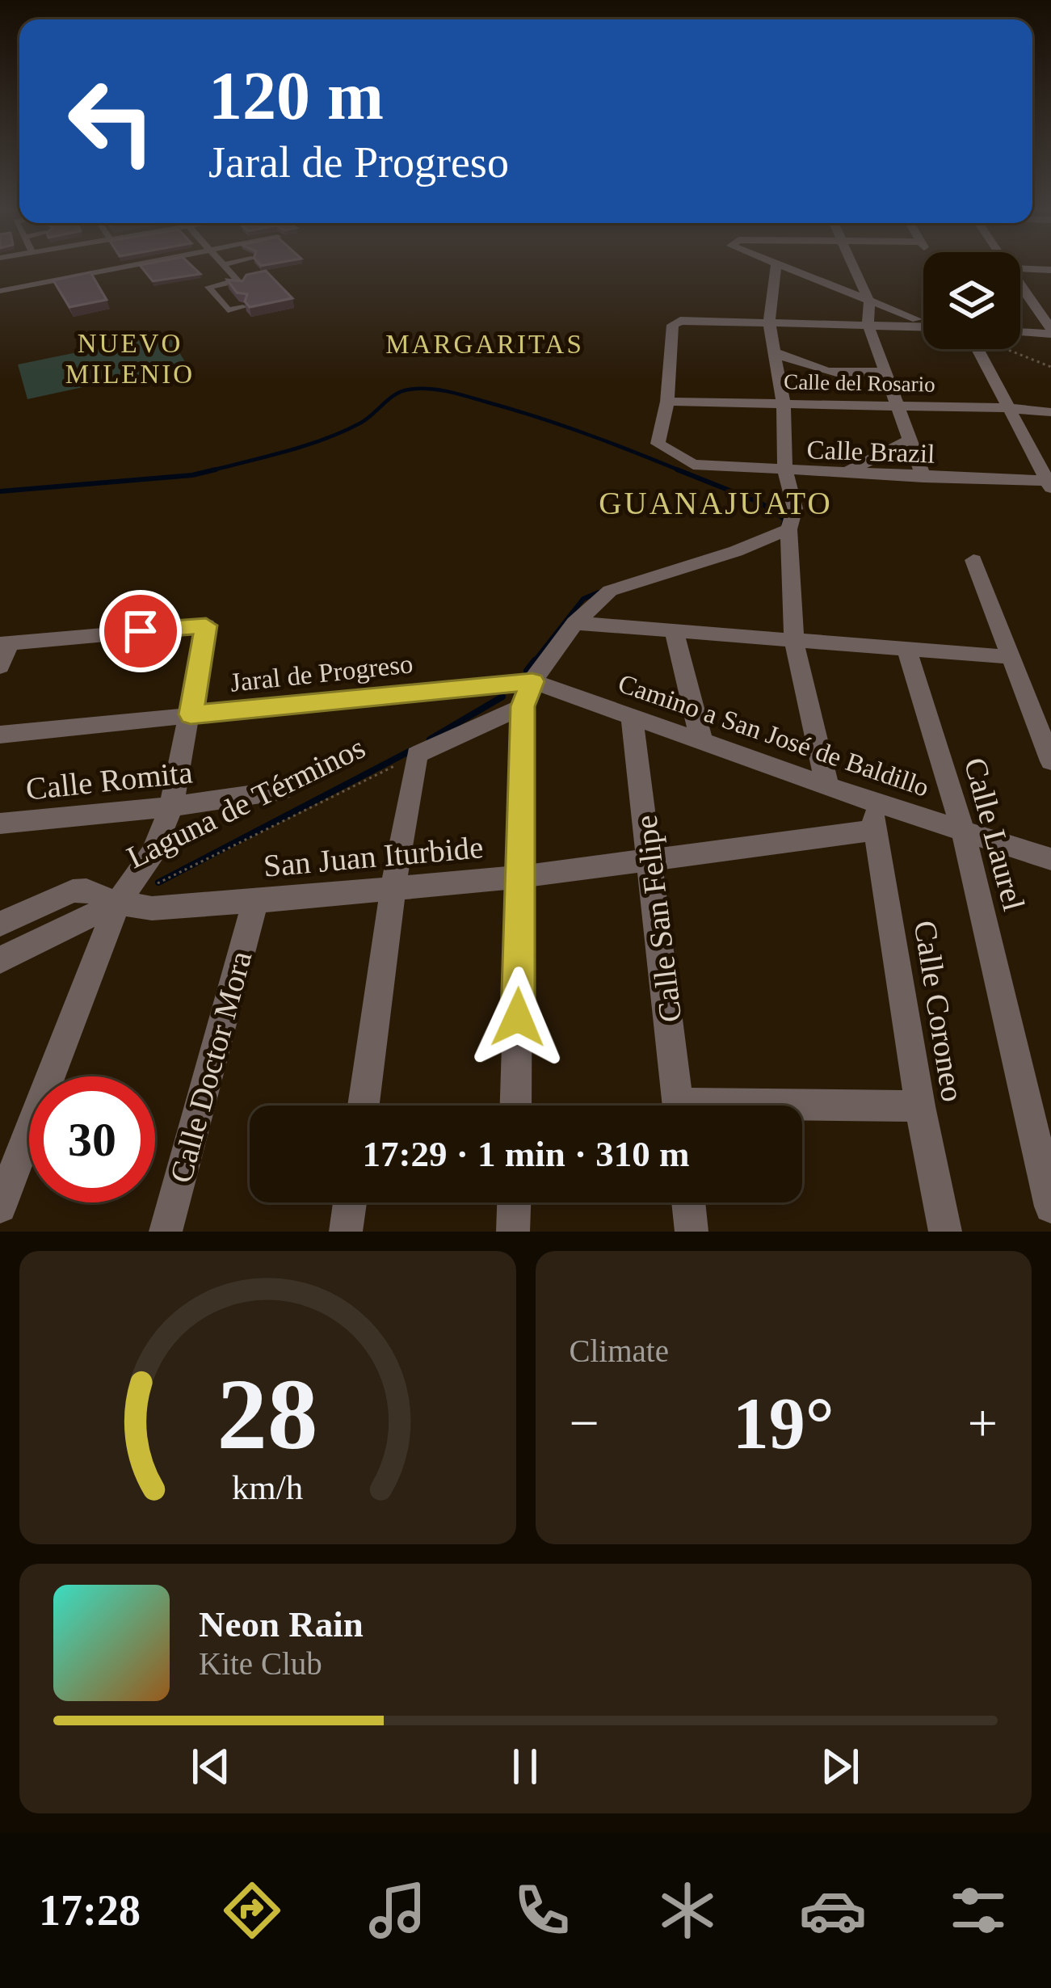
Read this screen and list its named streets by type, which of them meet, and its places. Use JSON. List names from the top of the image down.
{
  "streets": {
    "street": [
      "Calle del Rosario",
      "Calle Brazil",
      "Jaral de Progreso",
      "Camino a San José de Baldillo",
      "Calle Romita",
      "Laguna de Términos",
      "Calle Laurel",
      "San Juan Iturbide",
      "Calle San Felipe",
      "Calle Coroneo",
      "Calle Doctor Mora"
    ]
  },
  "crossings": [
    ["Calle del Rosario", "Calle Brazil"],
    ["Jaral de Progreso", "Camino a San José de Baldillo"],
    ["Camino a San José de Baldillo", "Calle Laurel"],
    ["Camino a San José de Baldillo", "San Juan Iturbide"],
    ["Camino a San José de Baldillo", "Calle San Felipe"],
    ["Camino a San José de Baldillo", "Calle Coroneo"],
    ["Laguna de Términos", "San Juan Iturbide"],
    ["San Juan Iturbide", "Calle San Felipe"],
    ["San Juan Iturbide", "Calle Coroneo"],
    ["San Juan Iturbide", "Calle Doctor Mora"]
  ],
  "districts": ["NUEVO MILENIO", "MARGARITAS", "GUANAJUATO"],
  "page": {
    "turn": ["120 m", "Jaral de Progreso"],
    "limit": "30",
    "trip": "17:29 · 1 min · 310 m",
    "tile": "Climate",
    "heat": ["−", "19°", "+"],
    "song": ["Neon Rain", "Kite Club"],
    "tabs": "17:28",
    "gauge": ["28", "km/h"]
  }
}
